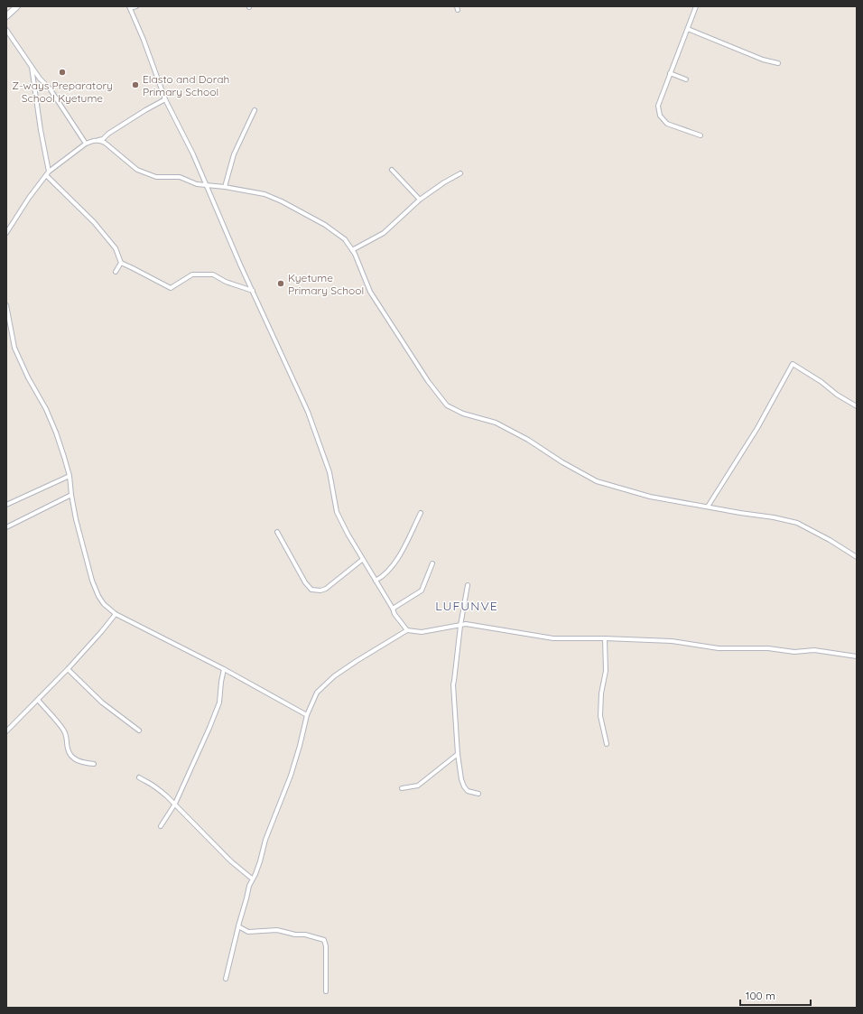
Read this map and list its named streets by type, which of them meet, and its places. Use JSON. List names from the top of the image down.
{
  "districts": ["LUFUNVE"],
  "places": ["Z-ways Preparatory School Kyetume", "Elasto and Dorah Primary School", "Kyetume Primary School"],
  "scale_bar": "100 m"
}
